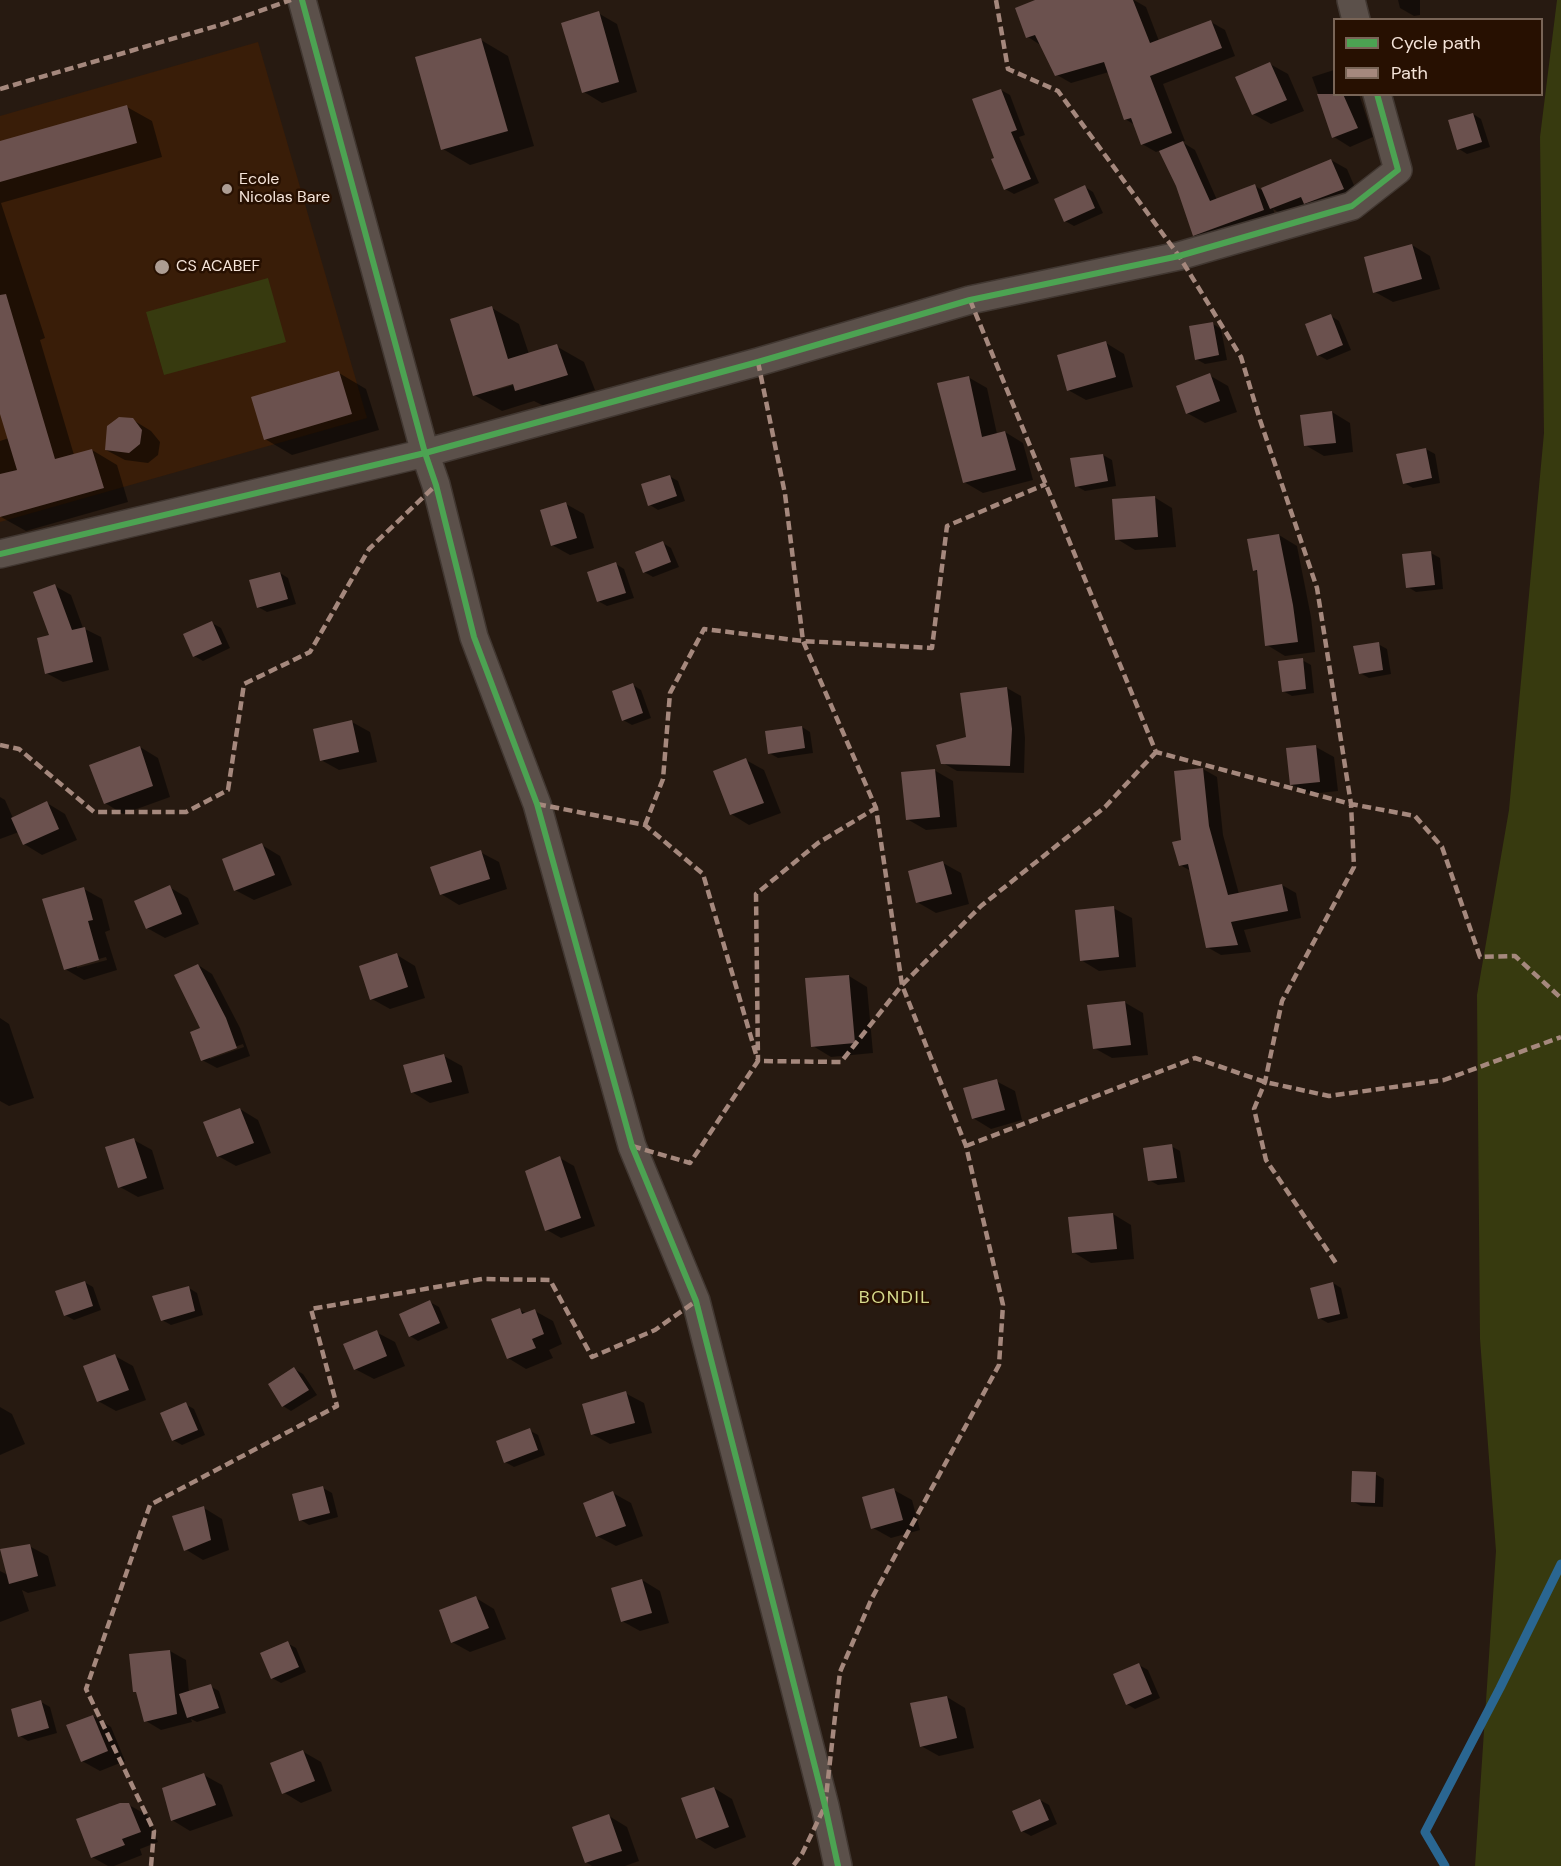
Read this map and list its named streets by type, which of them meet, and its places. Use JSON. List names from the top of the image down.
{
  "districts": ["BONDIL"],
  "places": ["Ecole Nicolas Bare", "CS ACABEF"],
  "legend": ["Cycle path", "Path"]
}
